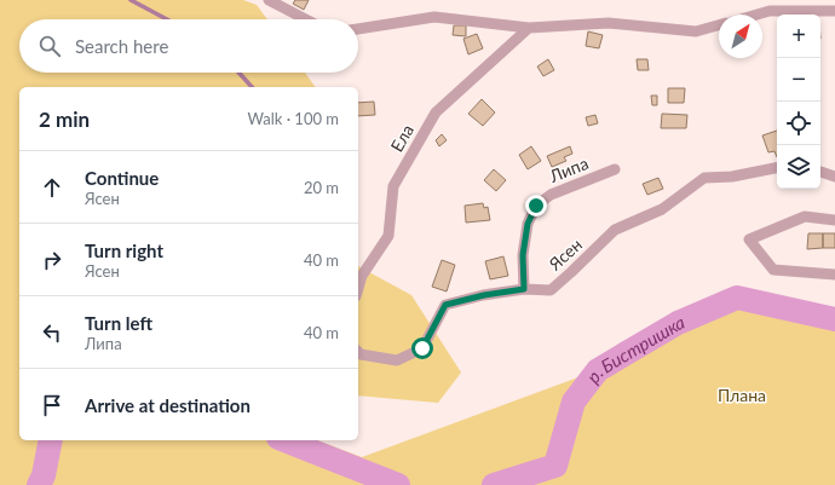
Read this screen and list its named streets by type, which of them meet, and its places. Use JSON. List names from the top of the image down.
{
  "streets": {
    "street": ["Ела", "Липа", "Ясен"]
  },
  "crossings": [
    ["Липа", "Ясен"]
  ],
  "water": ["р. Бистришка"],
  "parks": ["Плана"],
  "north": "top right",
  "page": {
    "map_buttons": ["+", "−"],
    "search": "Search here",
    "heading": ["2 min", "Walk · 100 m"],
    "list": [
      ["Continue", "Ясен", "20 m"],
      ["Turn right", "Ясен", "40 m"],
      ["Turn left", "Липа", "40 m"],
      "Arrive at destination"
    ]
  }
}
